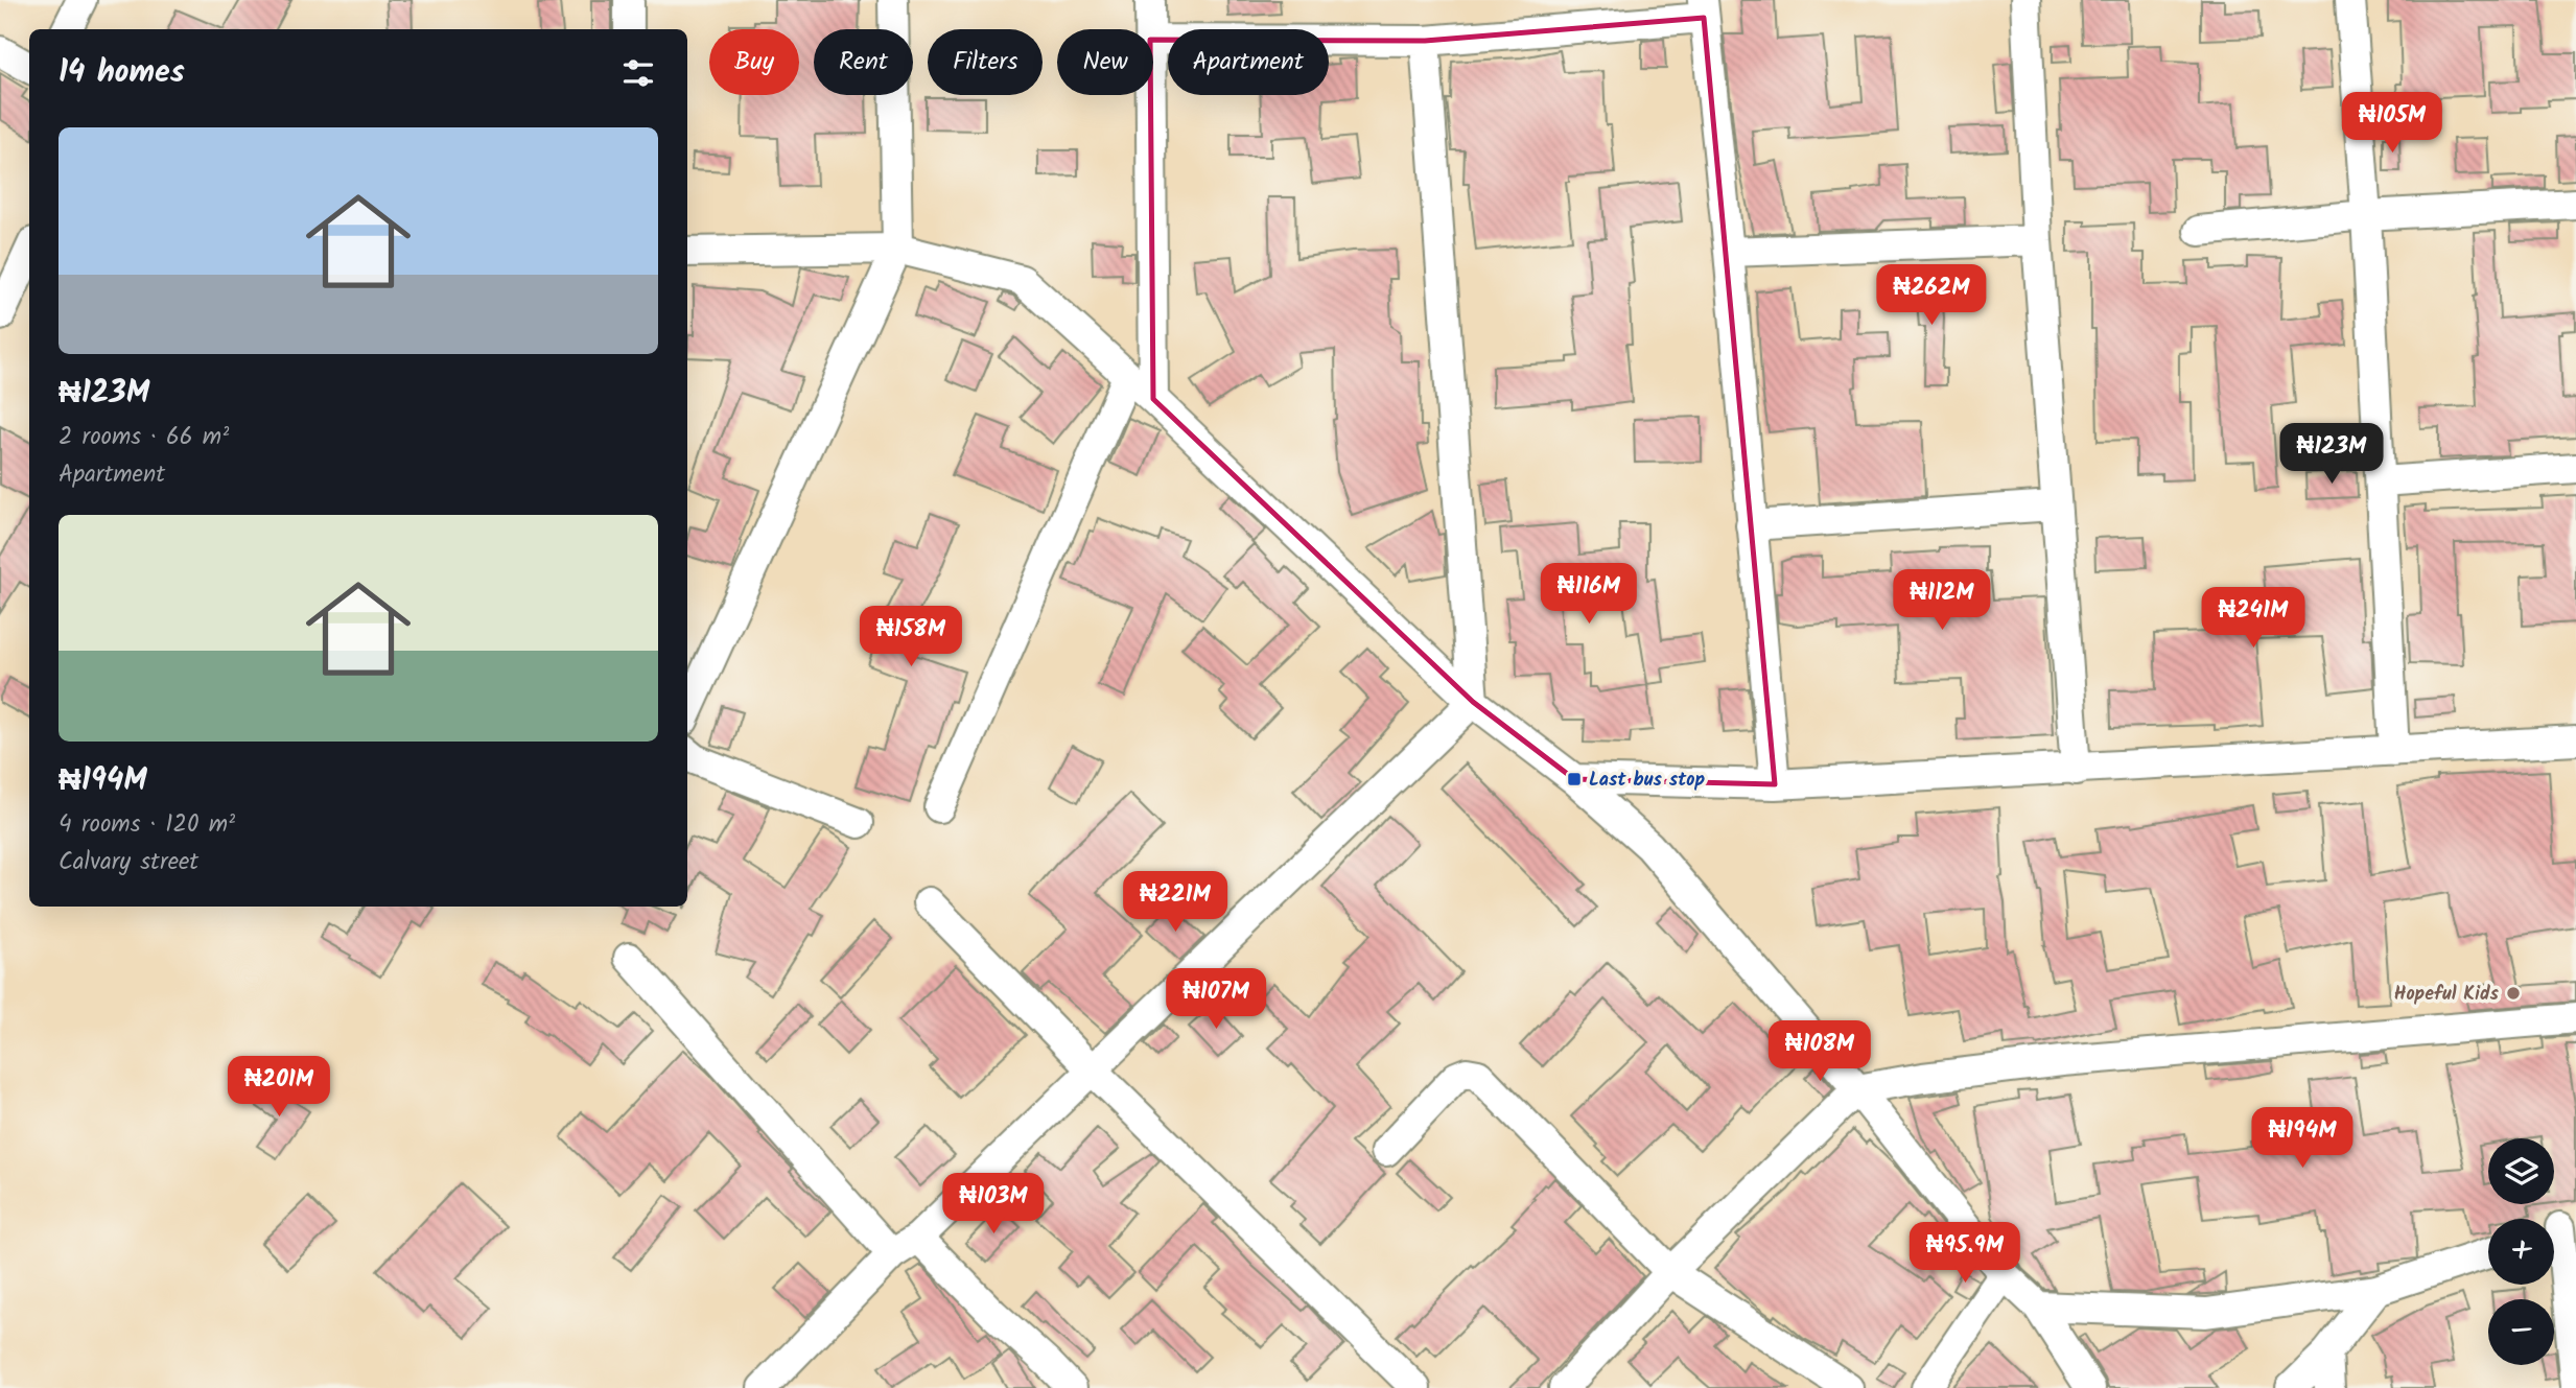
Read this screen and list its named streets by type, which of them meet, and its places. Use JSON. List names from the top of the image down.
{
  "places": {
    "transit": ["Last bus stop"],
    "other": ["Hopeful Kids"]
  },
  "page": {
    "chip": [
      "Buy",
      "Rent",
      "Filters",
      "New",
      "Apartment"
    ],
    "heading": "14 homes",
    "price": [
      "₦105M",
      "₦262M",
      "₦123M",
      "₦116M",
      "₦112M",
      "₦241M",
      "₦158M",
      "₦221M",
      "₦107M",
      "₦108M",
      "₦201M",
      "₦194M",
      "₦103M",
      "₦95.9M"
    ],
    "list": [
      {
        "name": "₦123M",
        "note": "2 rooms · 66 m² · Apartment"
      },
      {
        "name": "₦194M",
        "note": "4 rooms · 120 m² · Calvary street"
      }
    ],
    "map_buttons": ["+", "−"]
  }
}
